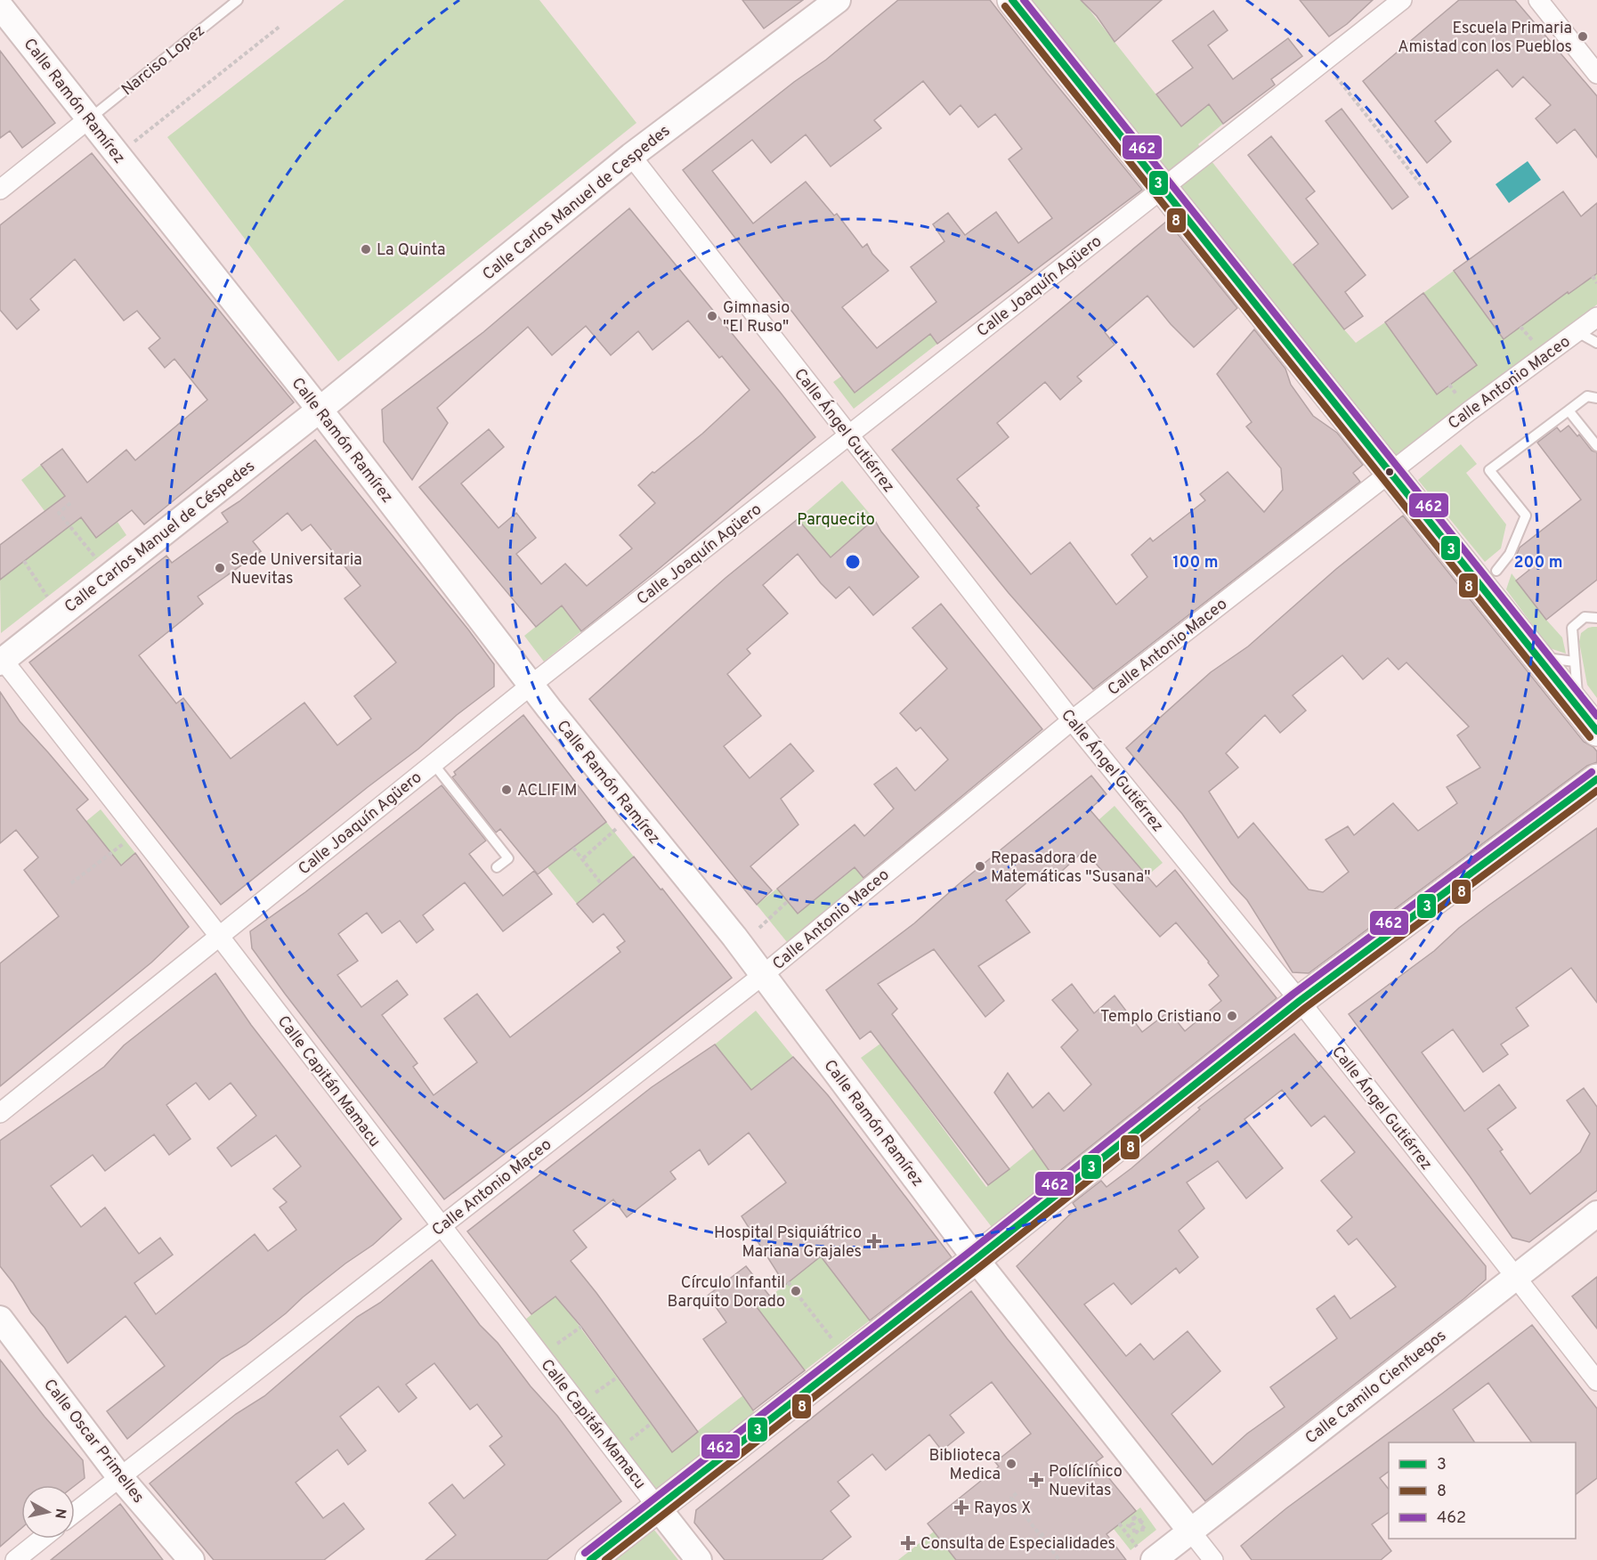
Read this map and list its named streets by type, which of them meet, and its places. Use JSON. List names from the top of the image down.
{
  "streets": {
    "street": [
      "Calle Ramón Ramírez",
      "Calle Carlos Manuel de Cespedes",
      "Calle Joaquín Agüero",
      "Calle Antonio Maceo",
      "Calle Ángel Gutiérrez",
      "Calle Carlos Manuel de Céspedes",
      "Calle Capitán Mamacu",
      "Calle Camilo Cienfuegos",
      "Calle Oscar Primelles"
    ],
    "lane": ["Narciso Lopez"]
  },
  "crossings": [
    ["Narciso Lopez", "Calle Ramón Ramírez"],
    ["Calle Ramón Ramírez", "Calle Carlos Manuel de Cespedes"],
    ["Calle Ramón Ramírez", "Calle Joaquín Agüero"],
    ["Calle Ramón Ramírez", "Calle Antonio Maceo"],
    ["Calle Ramón Ramírez", "Calle Carlos Manuel de Céspedes"],
    ["Calle Ramón Ramírez", "Calle Camilo Cienfuegos"],
    ["Calle Carlos Manuel de Cespedes", "Calle Ángel Gutiérrez"],
    ["Calle Carlos Manuel de Cespedes", "Calle Carlos Manuel de Céspedes"],
    ["Calle Joaquín Agüero", "Calle Ángel Gutiérrez"],
    ["Calle Joaquín Agüero", "Calle Capitán Mamacu"],
    ["Calle Antonio Maceo", "Calle Ángel Gutiérrez"],
    ["Calle Antonio Maceo", "Calle Capitán Mamacu"],
    ["Calle Antonio Maceo", "Calle Oscar Primelles"],
    ["Calle Ángel Gutiérrez", "Calle Camilo Cienfuegos"],
    ["Calle Carlos Manuel de Céspedes", "Calle Capitán Mamacu"]
  ],
  "parks": ["Parquecito"],
  "places": {
    "other": [
      "Escuela Primaria Amistad con los Pueblos",
      "La Quinta",
      "Gimnasio \"El Ruso\"",
      "Sede Universitaria Nuevitas",
      "ACLIFIM",
      "Repasadora de Matemáticas \"Susana\"",
      "Templo Cristiano",
      "Círculo Infantil Barquito Dorado",
      "Biblioteca Medica"
    ],
    "health": [
      "Hospital Psiquiátrico Mariana Grajales",
      "Políclínico Nuevitas",
      "Rayos X",
      "Consulta de Especialidades"
    ]
  },
  "lines": ["transit line 3", "transit line 462", "transit line 8"],
  "legend": ["3", "8", "462"],
  "north": "right",
  "rings": ["100 m", "200 m"]
}
